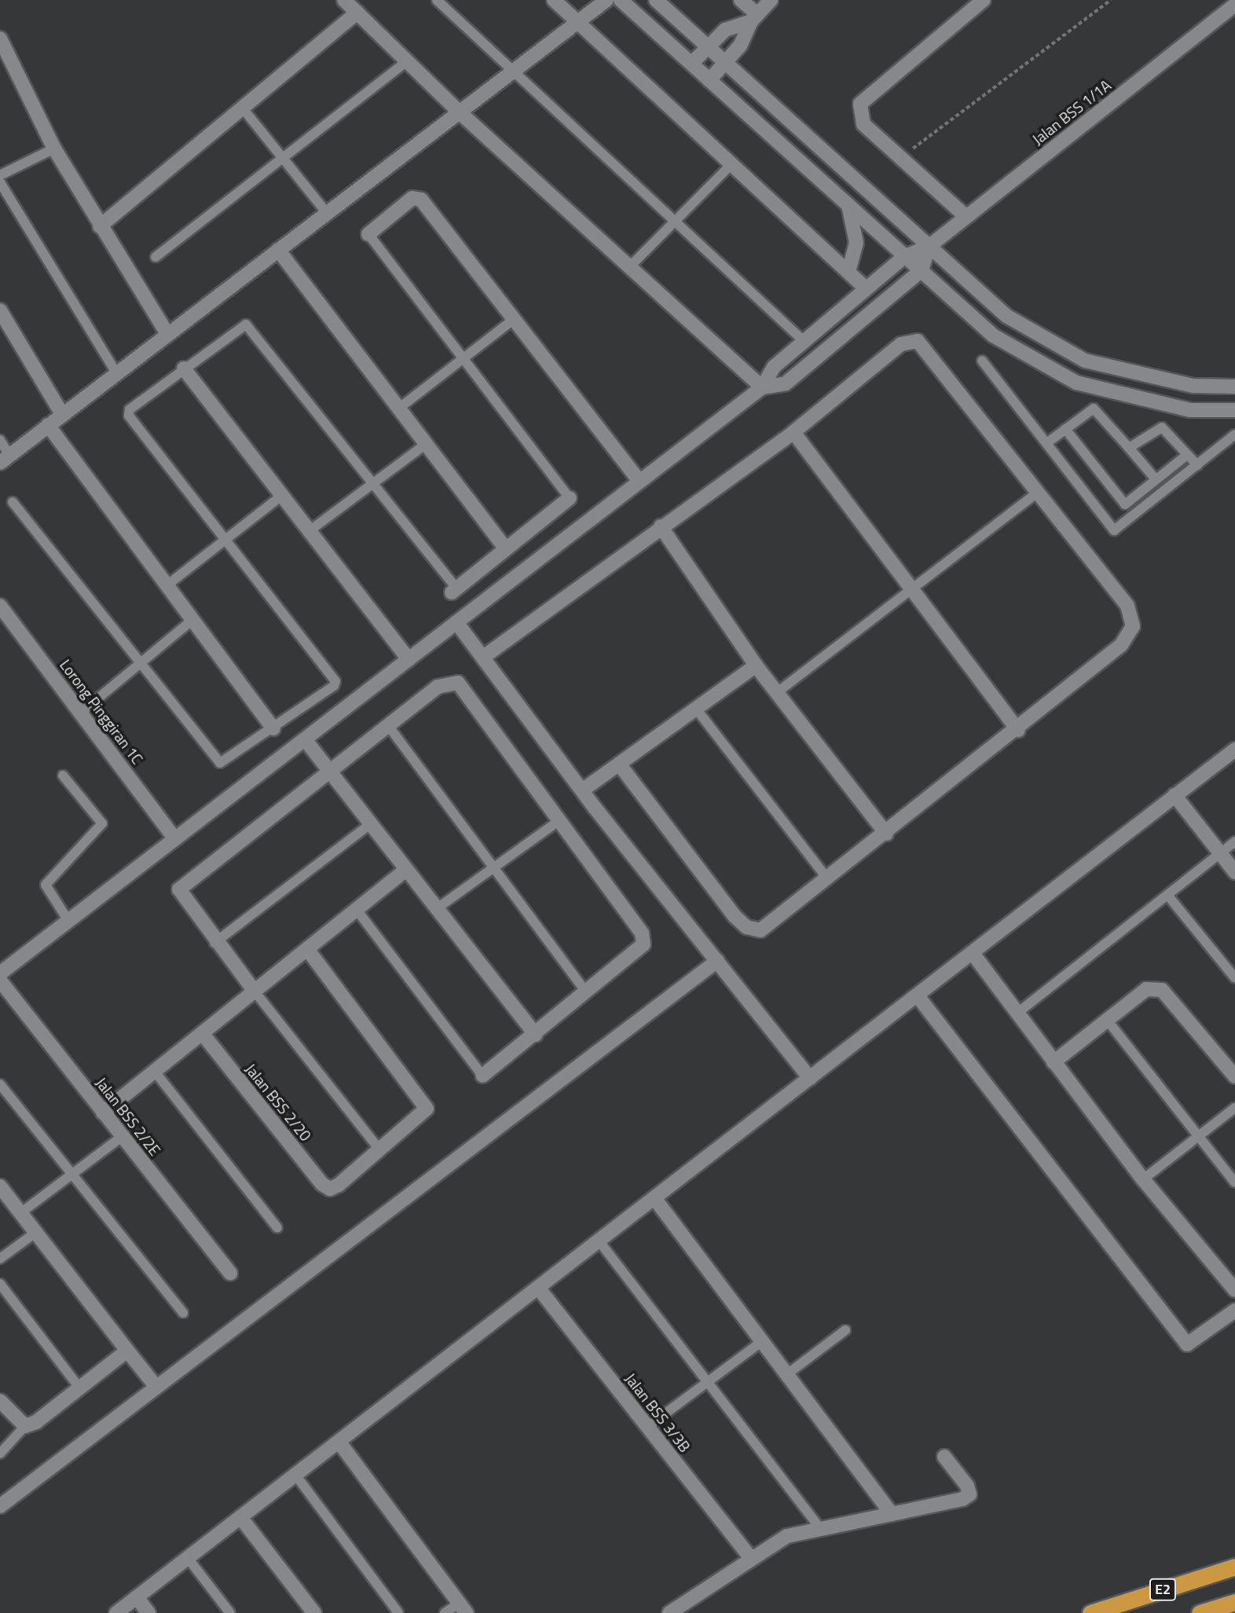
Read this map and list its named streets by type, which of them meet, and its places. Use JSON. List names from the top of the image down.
{
  "streets": {
    "highway": ["E2"],
    "street": [
      "Jalan BSS 1/1A",
      "Lorong Pinggiran 1C",
      "Jalan BSS 2/20",
      "Jalan BSS 2/2E",
      "Jalan BSS 3/3B"
    ]
  }
}
